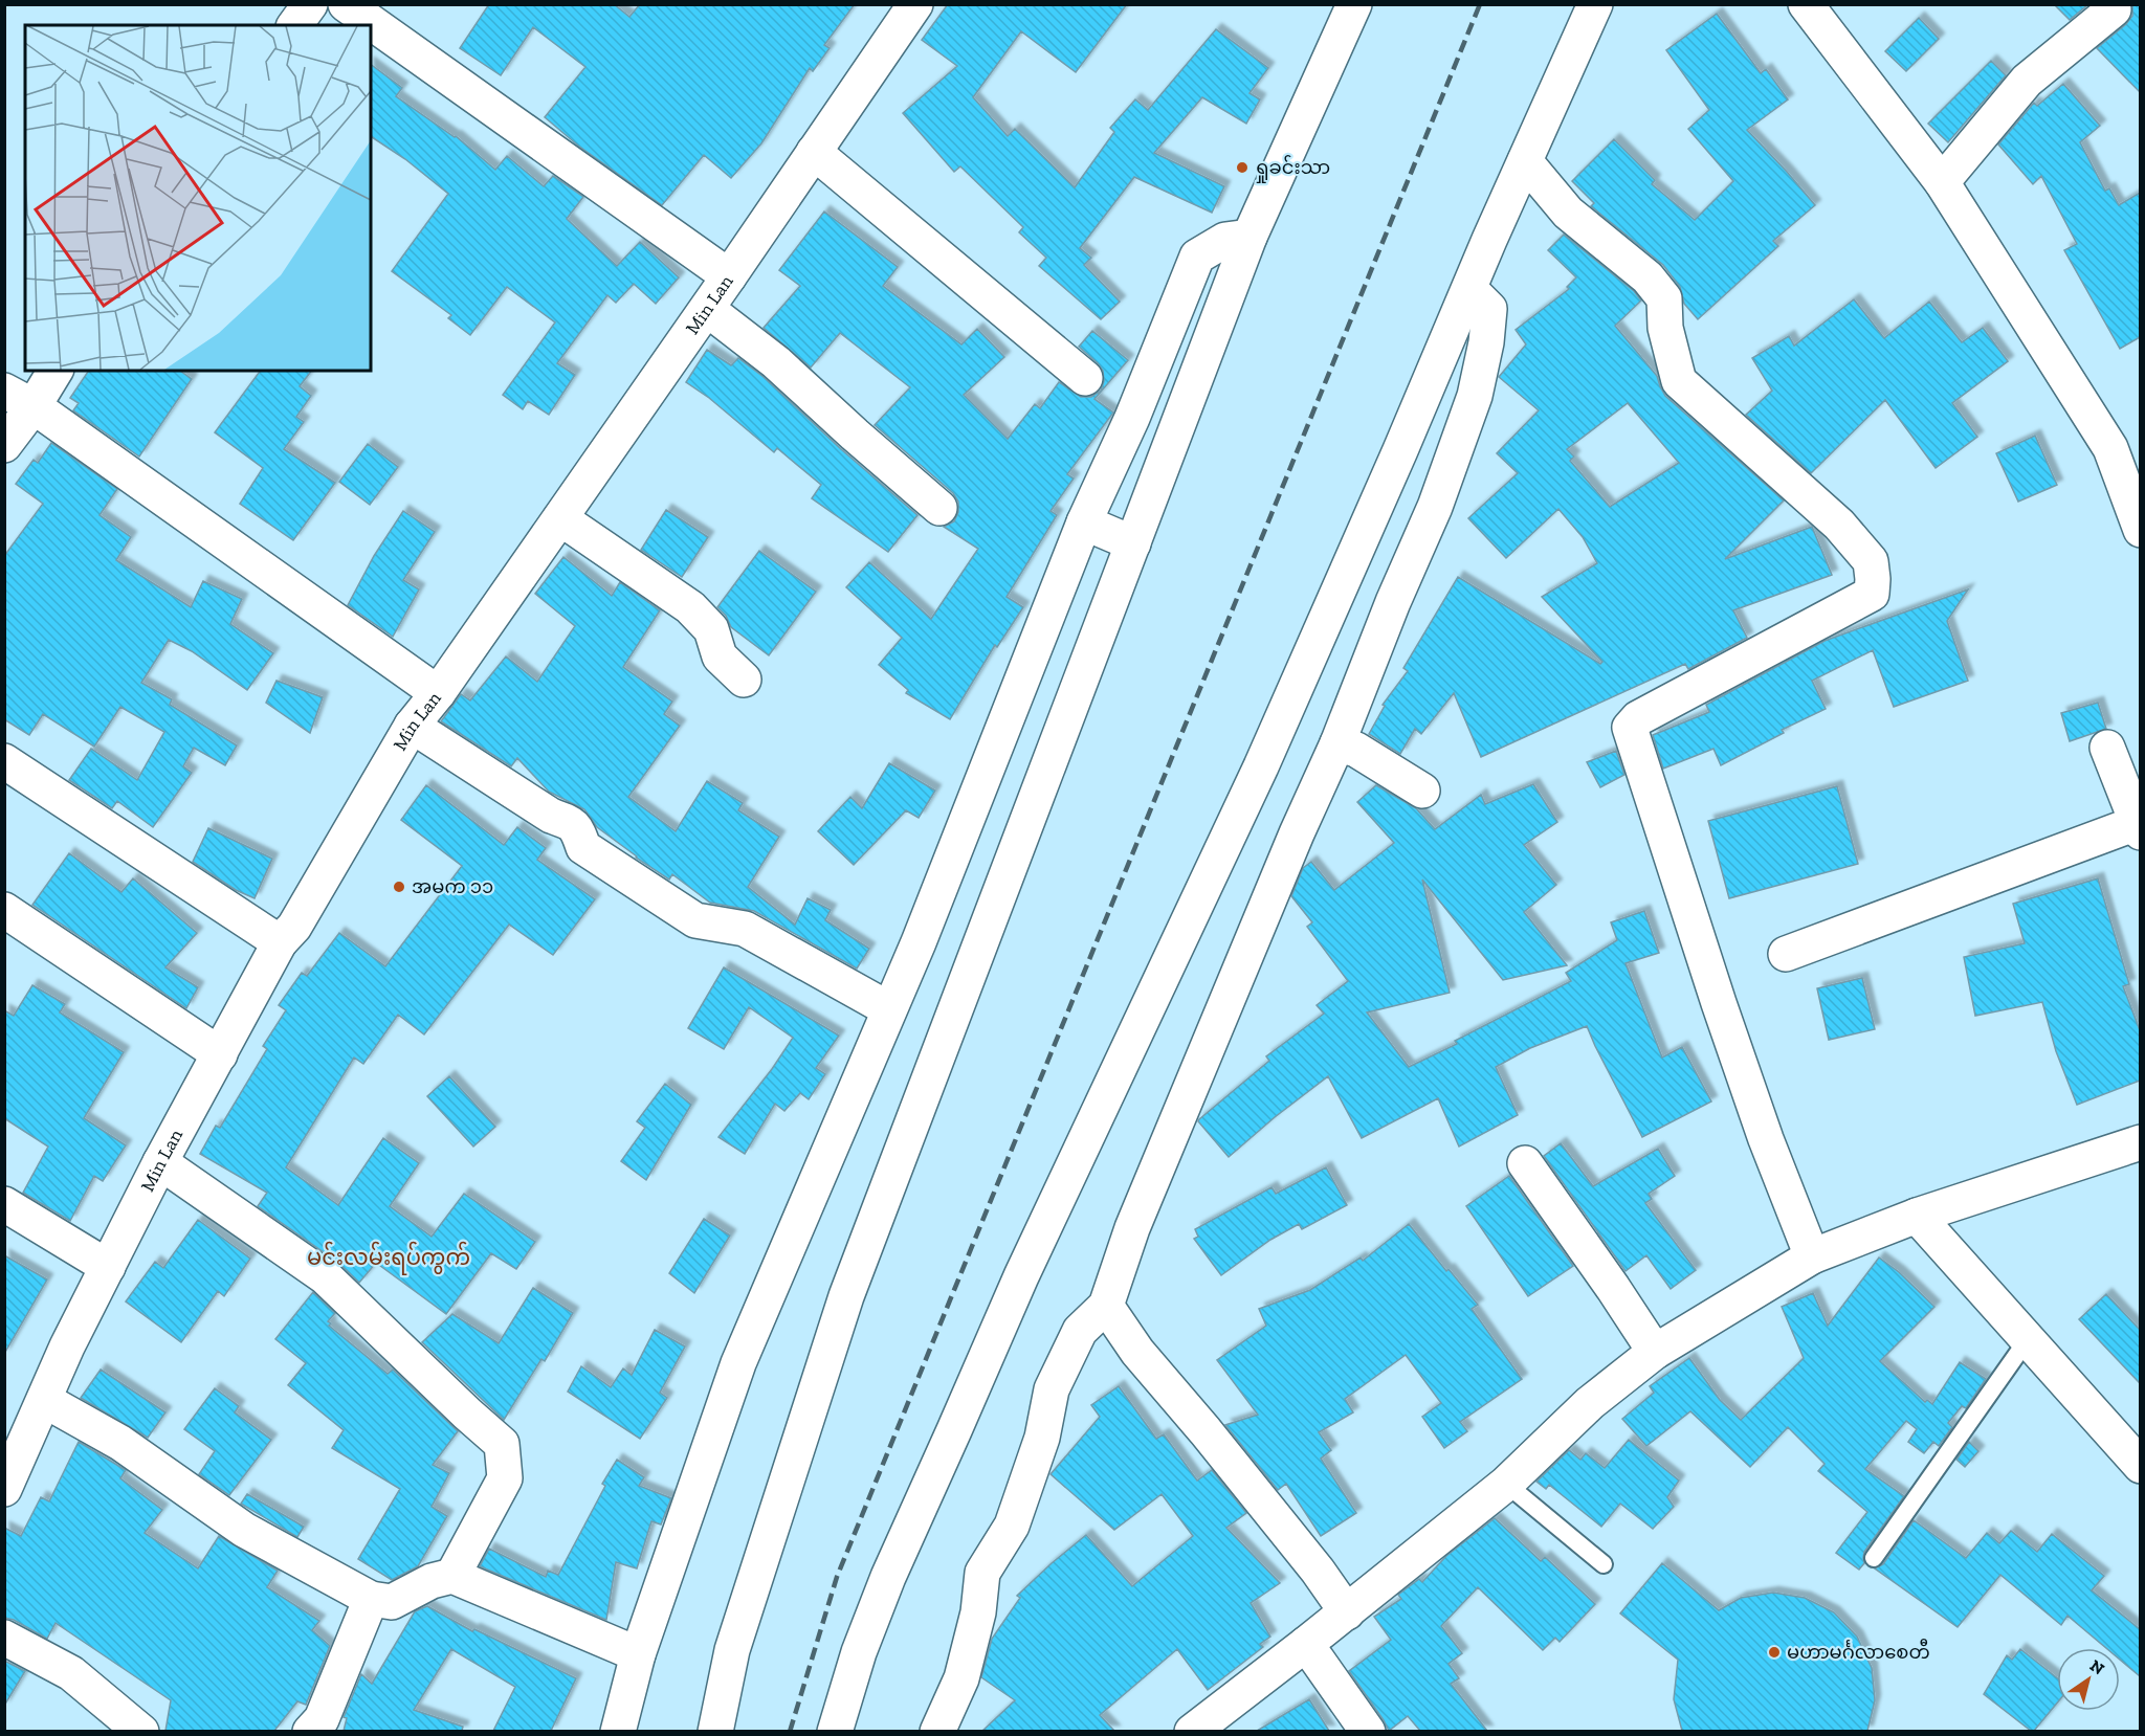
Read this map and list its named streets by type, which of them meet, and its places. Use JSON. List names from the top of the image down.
{
  "streets": {
    "street": ["Min Lan"]
  },
  "districts": ["မင်းလမ်းရပ်ကွက်"],
  "places": ["ရှုခင်းသာ", "အမက ၁၁", "မဟာမင်္ဂလာစေတီ"],
  "north": "top right"
}
